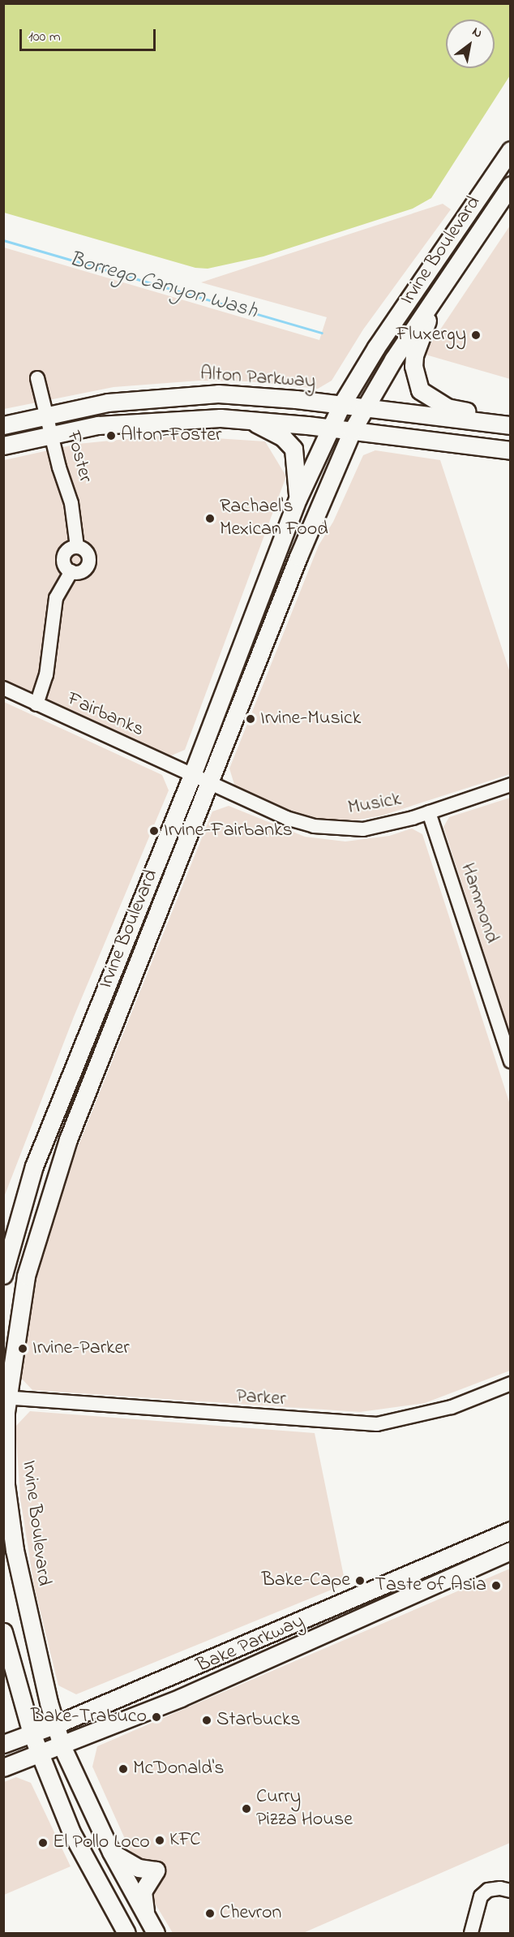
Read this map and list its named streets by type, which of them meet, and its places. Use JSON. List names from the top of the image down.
{
  "streets": {
    "main road": ["Irvine Boulevard", "Alton Parkway", "Bake Parkway"],
    "street": [
      "Foster",
      "Fairbanks",
      "Musick",
      "Hammond",
      "Parker"
    ]
  },
  "crossings": [
    ["Irvine Boulevard", "Alton Parkway"],
    ["Irvine Boulevard", "Fairbanks"],
    ["Irvine Boulevard", "Musick"],
    ["Irvine Boulevard", "Parker"],
    ["Irvine Boulevard", "Bake Parkway"],
    ["Alton Parkway", "Foster"],
    ["Fairbanks", "Musick"],
    ["Musick", "Hammond"]
  ],
  "water": ["Borrego Canyon Wash"],
  "places": [
    "Fluxergy",
    "Alton-Foster",
    "Rachael's Mexican Food",
    "Irvine-Musick",
    "Irvine-Fairbanks",
    "Irvine-Parker",
    "Bake-Cape",
    "Taste of Asia",
    "Bake-Trabuco",
    "Starbucks",
    "McDonald's",
    "Curry Pizza House",
    "KFC",
    "El Pollo Loco",
    "Chevron"
  ],
  "scale_bar": "100 m",
  "north": "top right"
}
